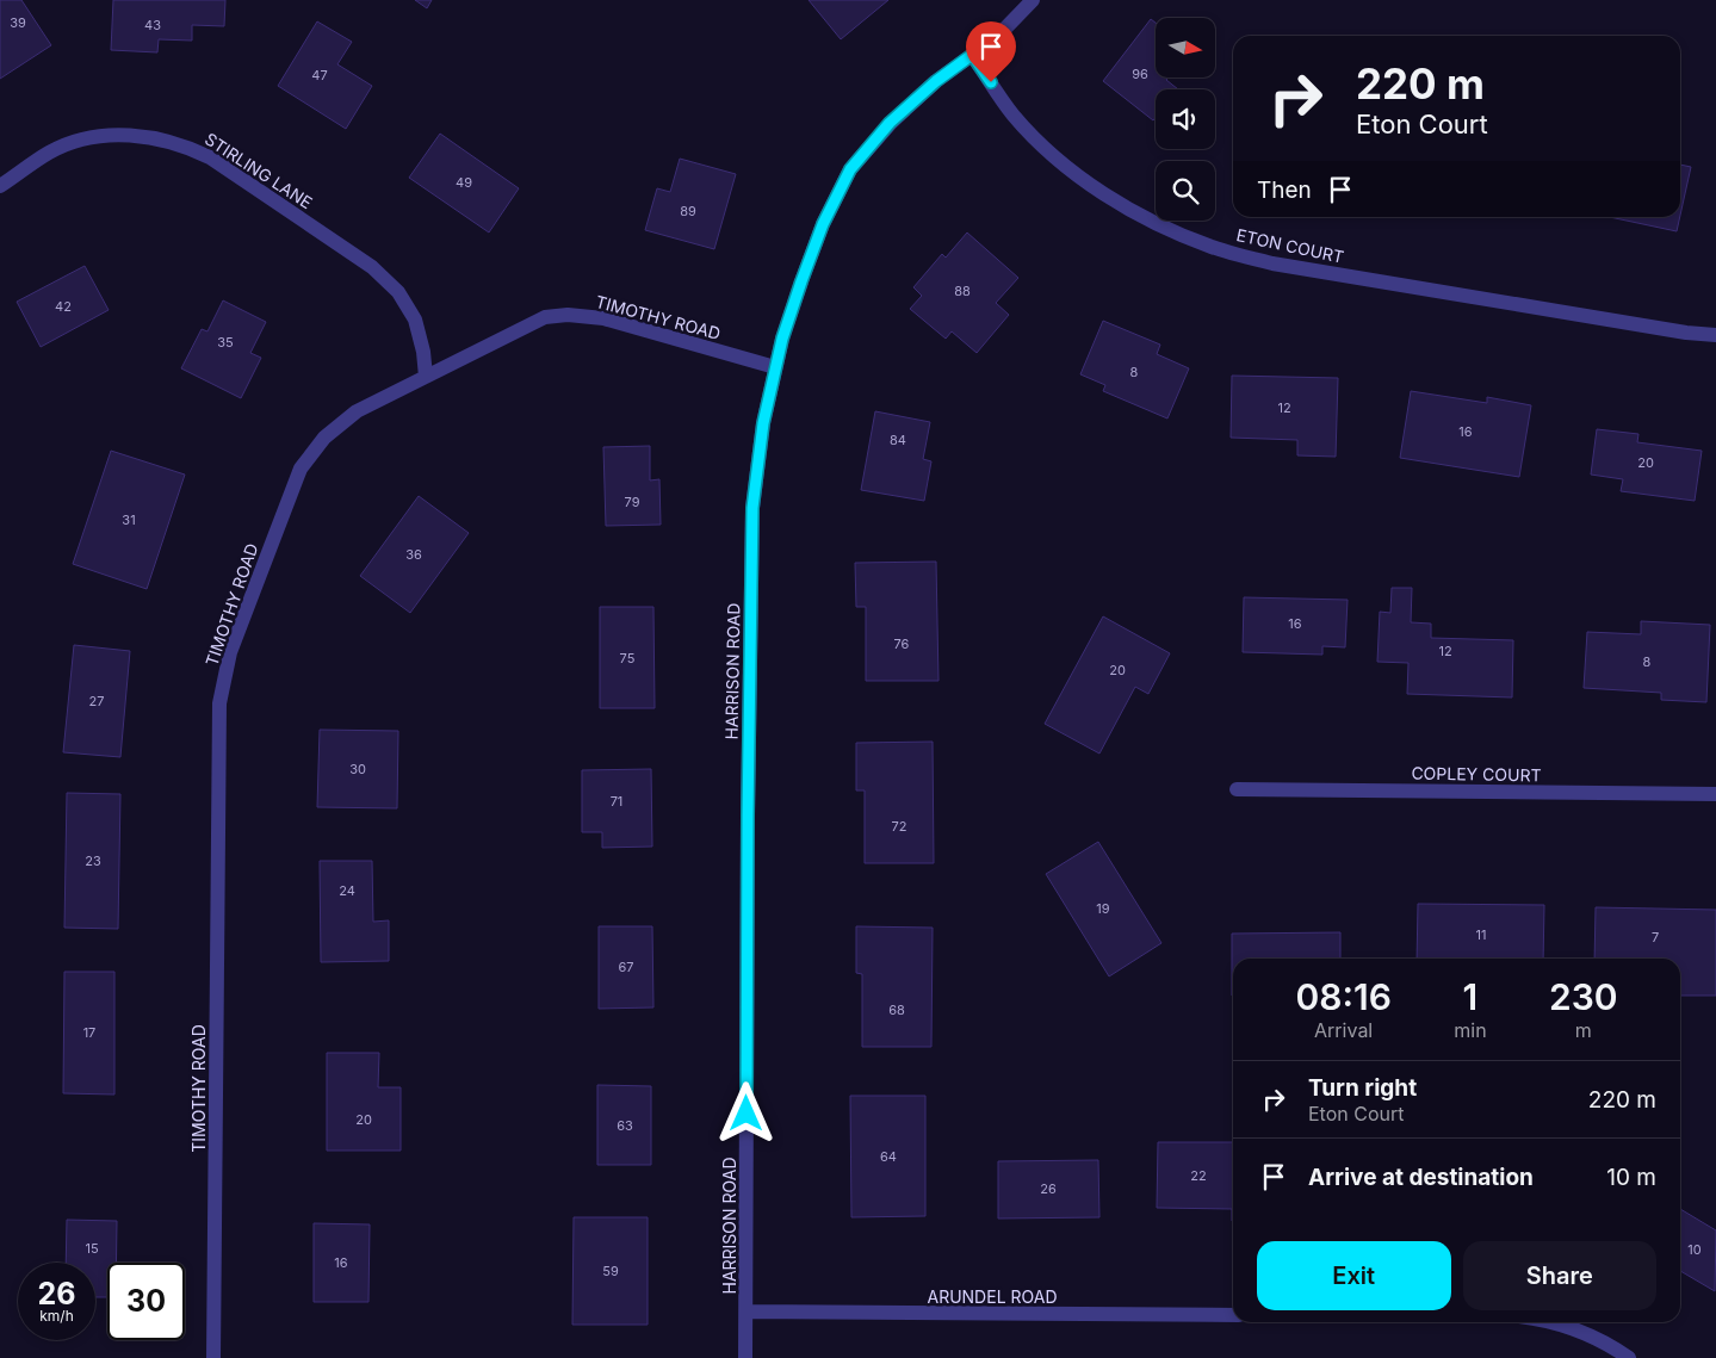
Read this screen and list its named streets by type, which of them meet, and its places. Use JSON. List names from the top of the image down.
{
  "streets": {
    "street": [
      "STIRLING LANE",
      "ETON COURT",
      "TIMOTHY ROAD",
      "HARRISON ROAD",
      "COPLEY COURT",
      "ARUNDEL ROAD"
    ]
  },
  "crossings": [
    ["STIRLING LANE", "TIMOTHY ROAD"],
    ["ETON COURT", "HARRISON ROAD"],
    ["TIMOTHY ROAD", "HARRISON ROAD"],
    ["HARRISON ROAD", "ARUNDEL ROAD"]
  ],
  "house_numbers": [
    "39",
    "43",
    "96",
    "47",
    "49",
    "89",
    "88",
    "42",
    "35",
    "8",
    "12",
    "16",
    "84",
    "20",
    "79",
    "31",
    "36",
    "16",
    "76",
    "12",
    "75",
    "8",
    "20",
    "27",
    "30",
    "71",
    "72",
    "23",
    "24",
    "19",
    "11",
    "7",
    "67",
    "68",
    "17",
    "20",
    "63",
    "64",
    "22",
    "26",
    "15",
    "10",
    "16",
    "59"
  ],
  "north": "right",
  "page": {
    "turn": ["220 m", "Eton Court"],
    "then": "Then",
    "eta": [
      "08:16",
      "Arrival",
      "1",
      "min",
      "230",
      "m"
    ],
    "list": [
      {
        "name": "Turn right",
        "note": "Eton Court",
        "value": "220 m"
      },
      {
        "name": "Arrive at destination",
        "value": "10 m"
      }
    ],
    "buttons": ["Exit", "Share"],
    "speed": "26 km/h",
    "limit": "30"
  }
}
